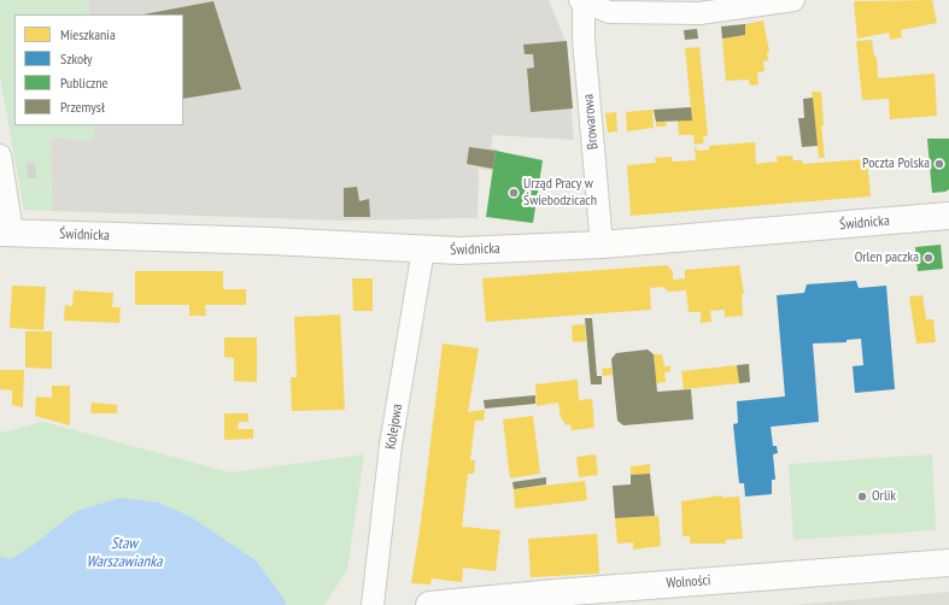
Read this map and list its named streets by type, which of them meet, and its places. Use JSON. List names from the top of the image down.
{
  "streets": {
    "street": [
      "Browarowa",
      "Świdnicka",
      "Kolejowa",
      "Wolności"
    ]
  },
  "crossings": [
    ["Browarowa", "Świdnicka"],
    ["Świdnicka", "Kolejowa"]
  ],
  "water": ["Staw Warszawianka"],
  "places": [
    "Poczta Polska",
    "Urząd Pracy w Świebodzicach",
    "Orlen paczka",
    "Orlik"
  ],
  "legend": [
    "Mieszkania",
    "Szkoły",
    "Publiczne",
    "Przemysł"
  ]
}
